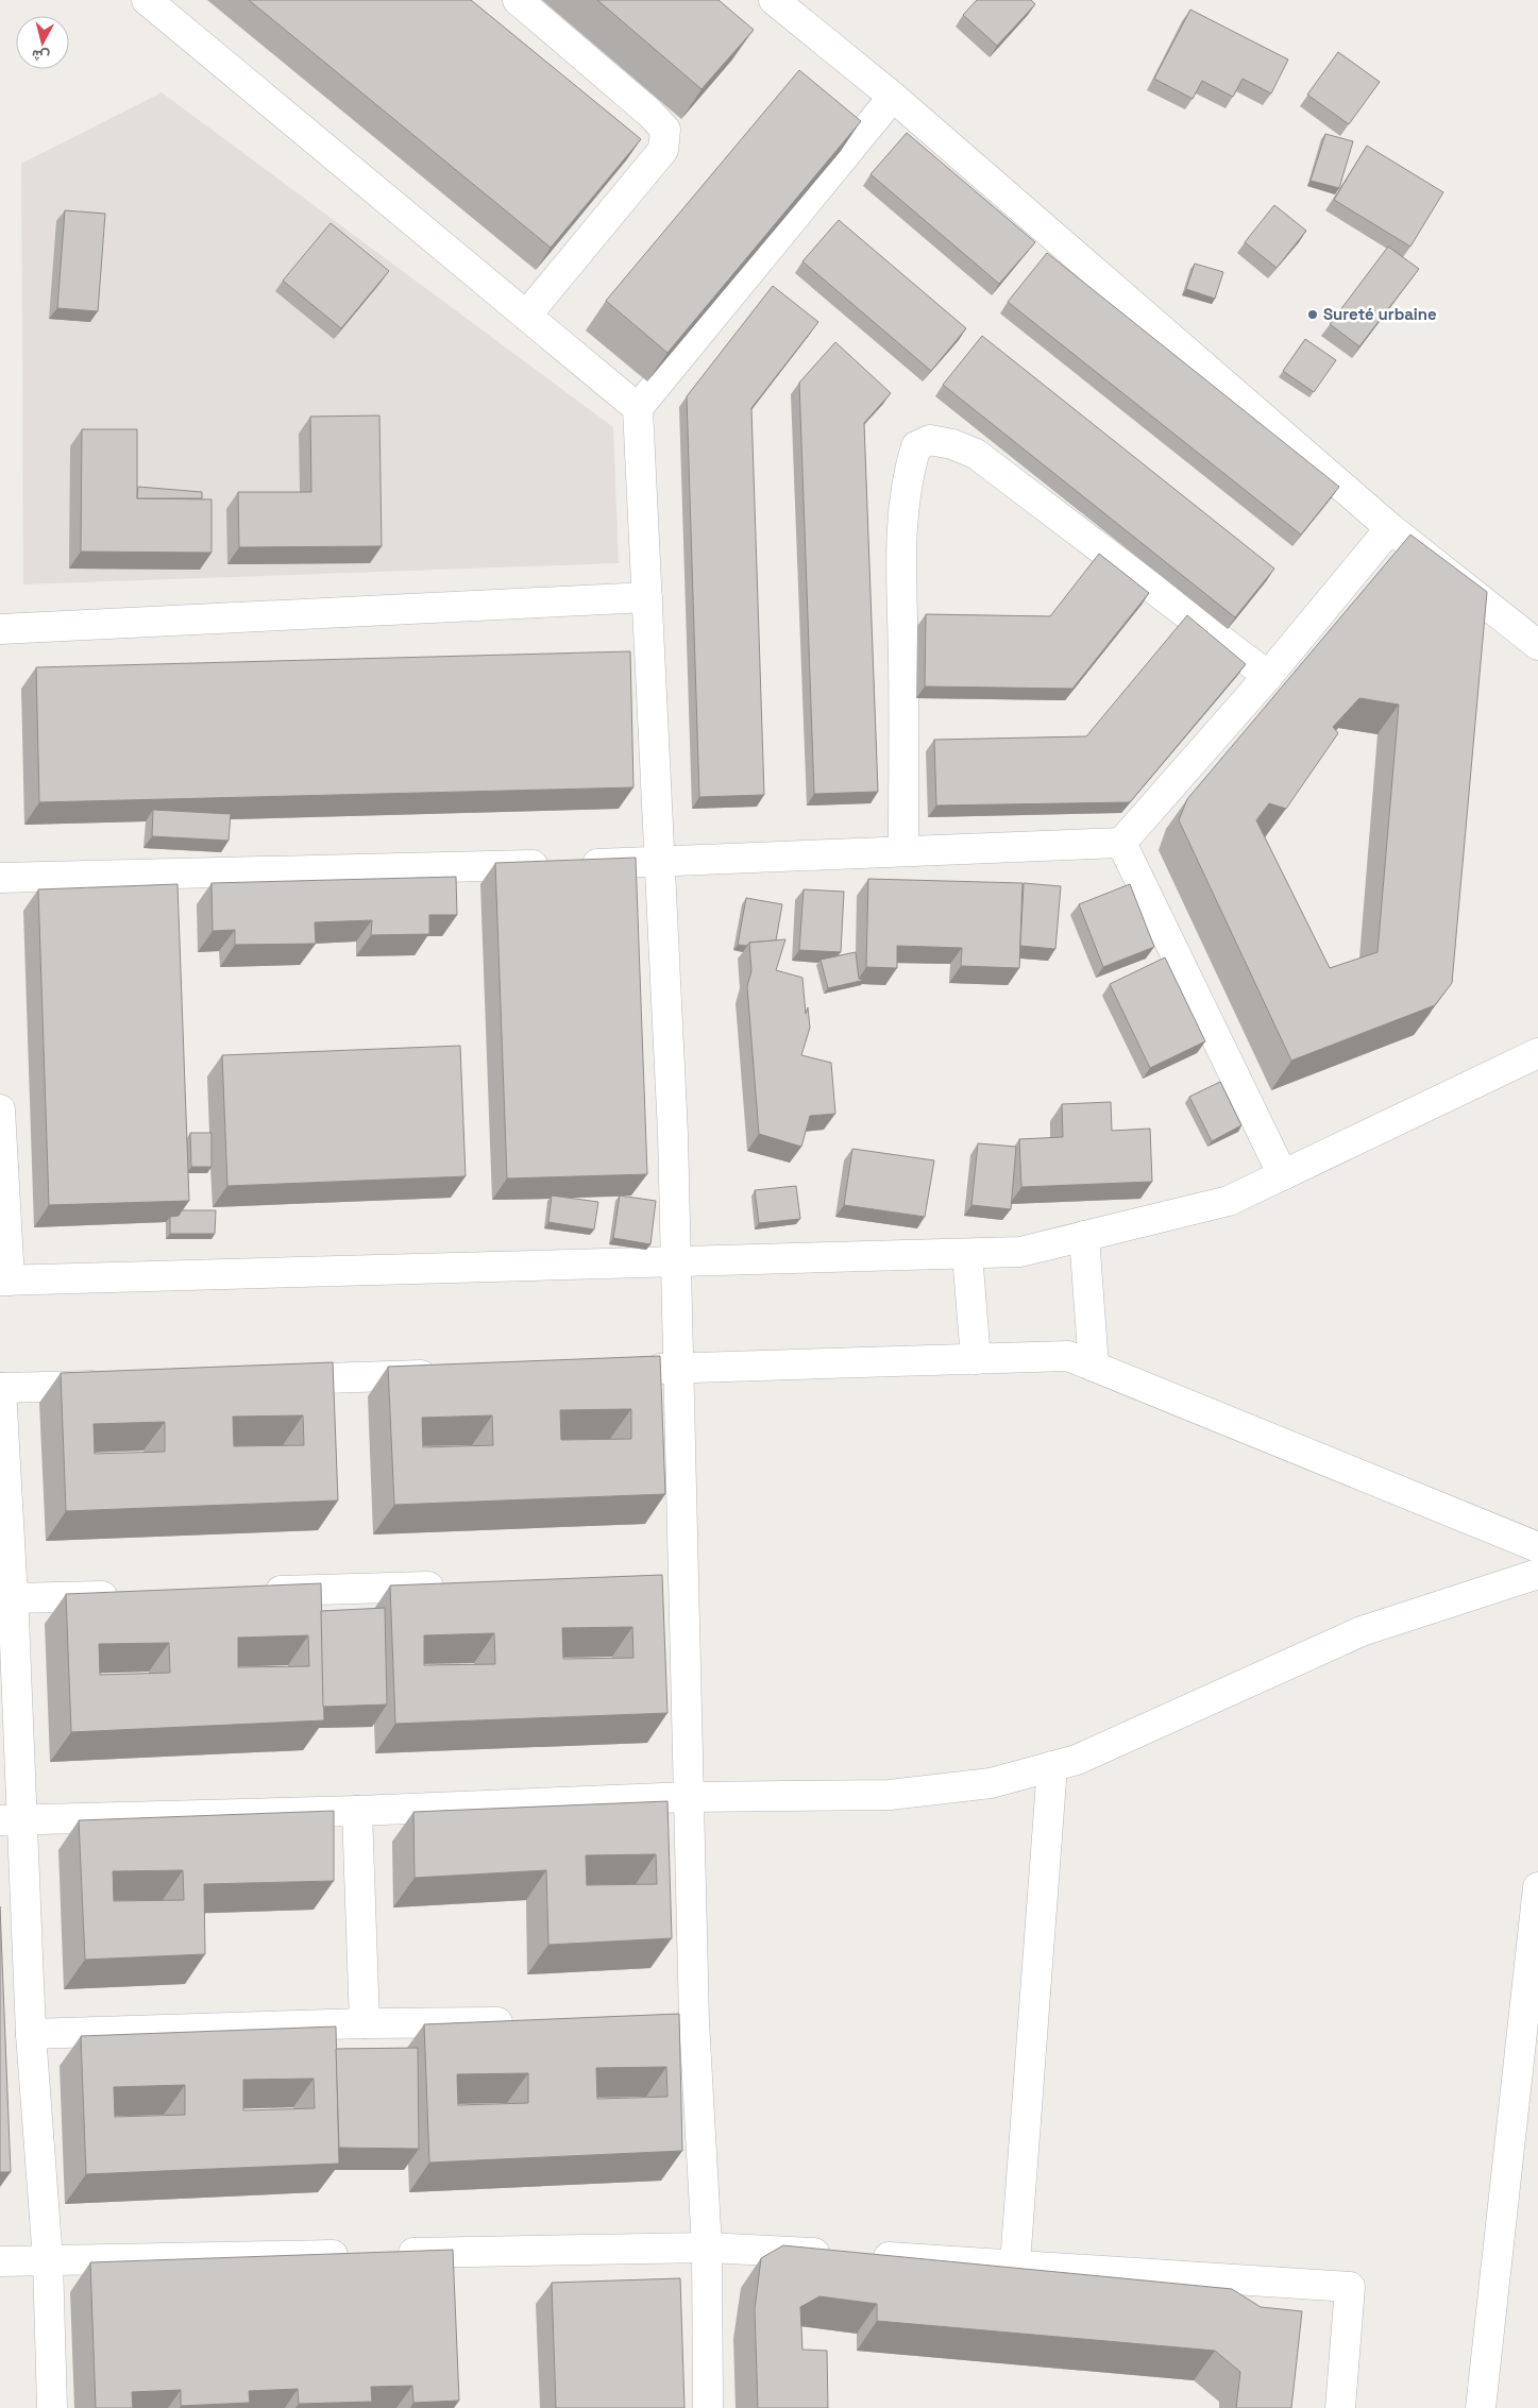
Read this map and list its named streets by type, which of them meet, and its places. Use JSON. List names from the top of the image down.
{
  "places": ["Sureté urbaine"],
  "north": "bottom"
}
